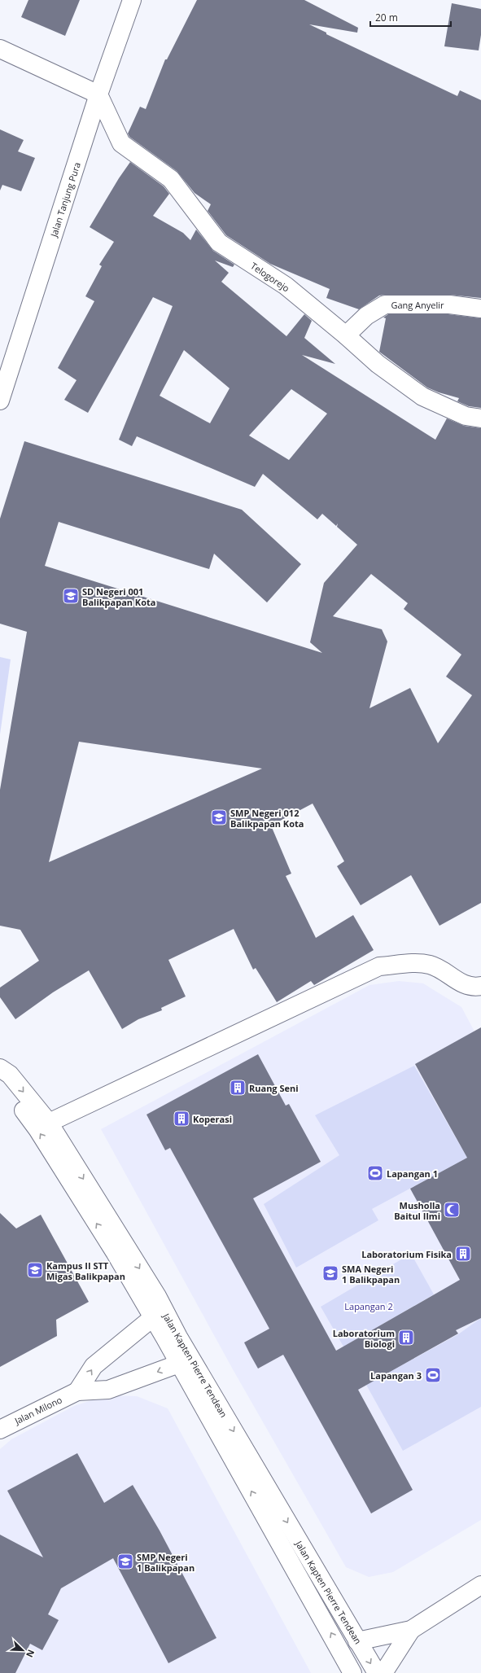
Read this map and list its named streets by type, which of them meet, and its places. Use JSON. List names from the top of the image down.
{
  "streets": {
    "street": [
      "Jalan Tanjung Pura",
      "Telogorejo",
      "Gang Anyelir",
      "Jalan Kapten Pierre Tendean",
      "Jalan Milono"
    ]
  },
  "crossings": [
    ["Jalan Tanjung Pura", "Telogorejo"],
    ["Telogorejo", "Gang Anyelir"]
  ],
  "parks": ["Lapangan 2"],
  "places": {
    "school or university": [
      "SD Negeri 001 Balikpapan Kota",
      "SMP Negeri 012 Balikpapan Kota",
      "Kampus II STT Migas Balikpapan",
      "SMA Negeri 1 Balikpapan",
      "SMP Negeri 1 Balikpapan"
    ],
    "building": [
      "Ruang Seni",
      "Koperasi",
      "Laboratorium Fisika",
      "Laboratorium Biologi"
    ],
    "sports": ["Lapangan 1", "Lapangan 3"],
    "mosque": ["Musholla Baitul Ilmi"]
  },
  "scale_bar": "20 m",
  "north": "bottom right"
}
